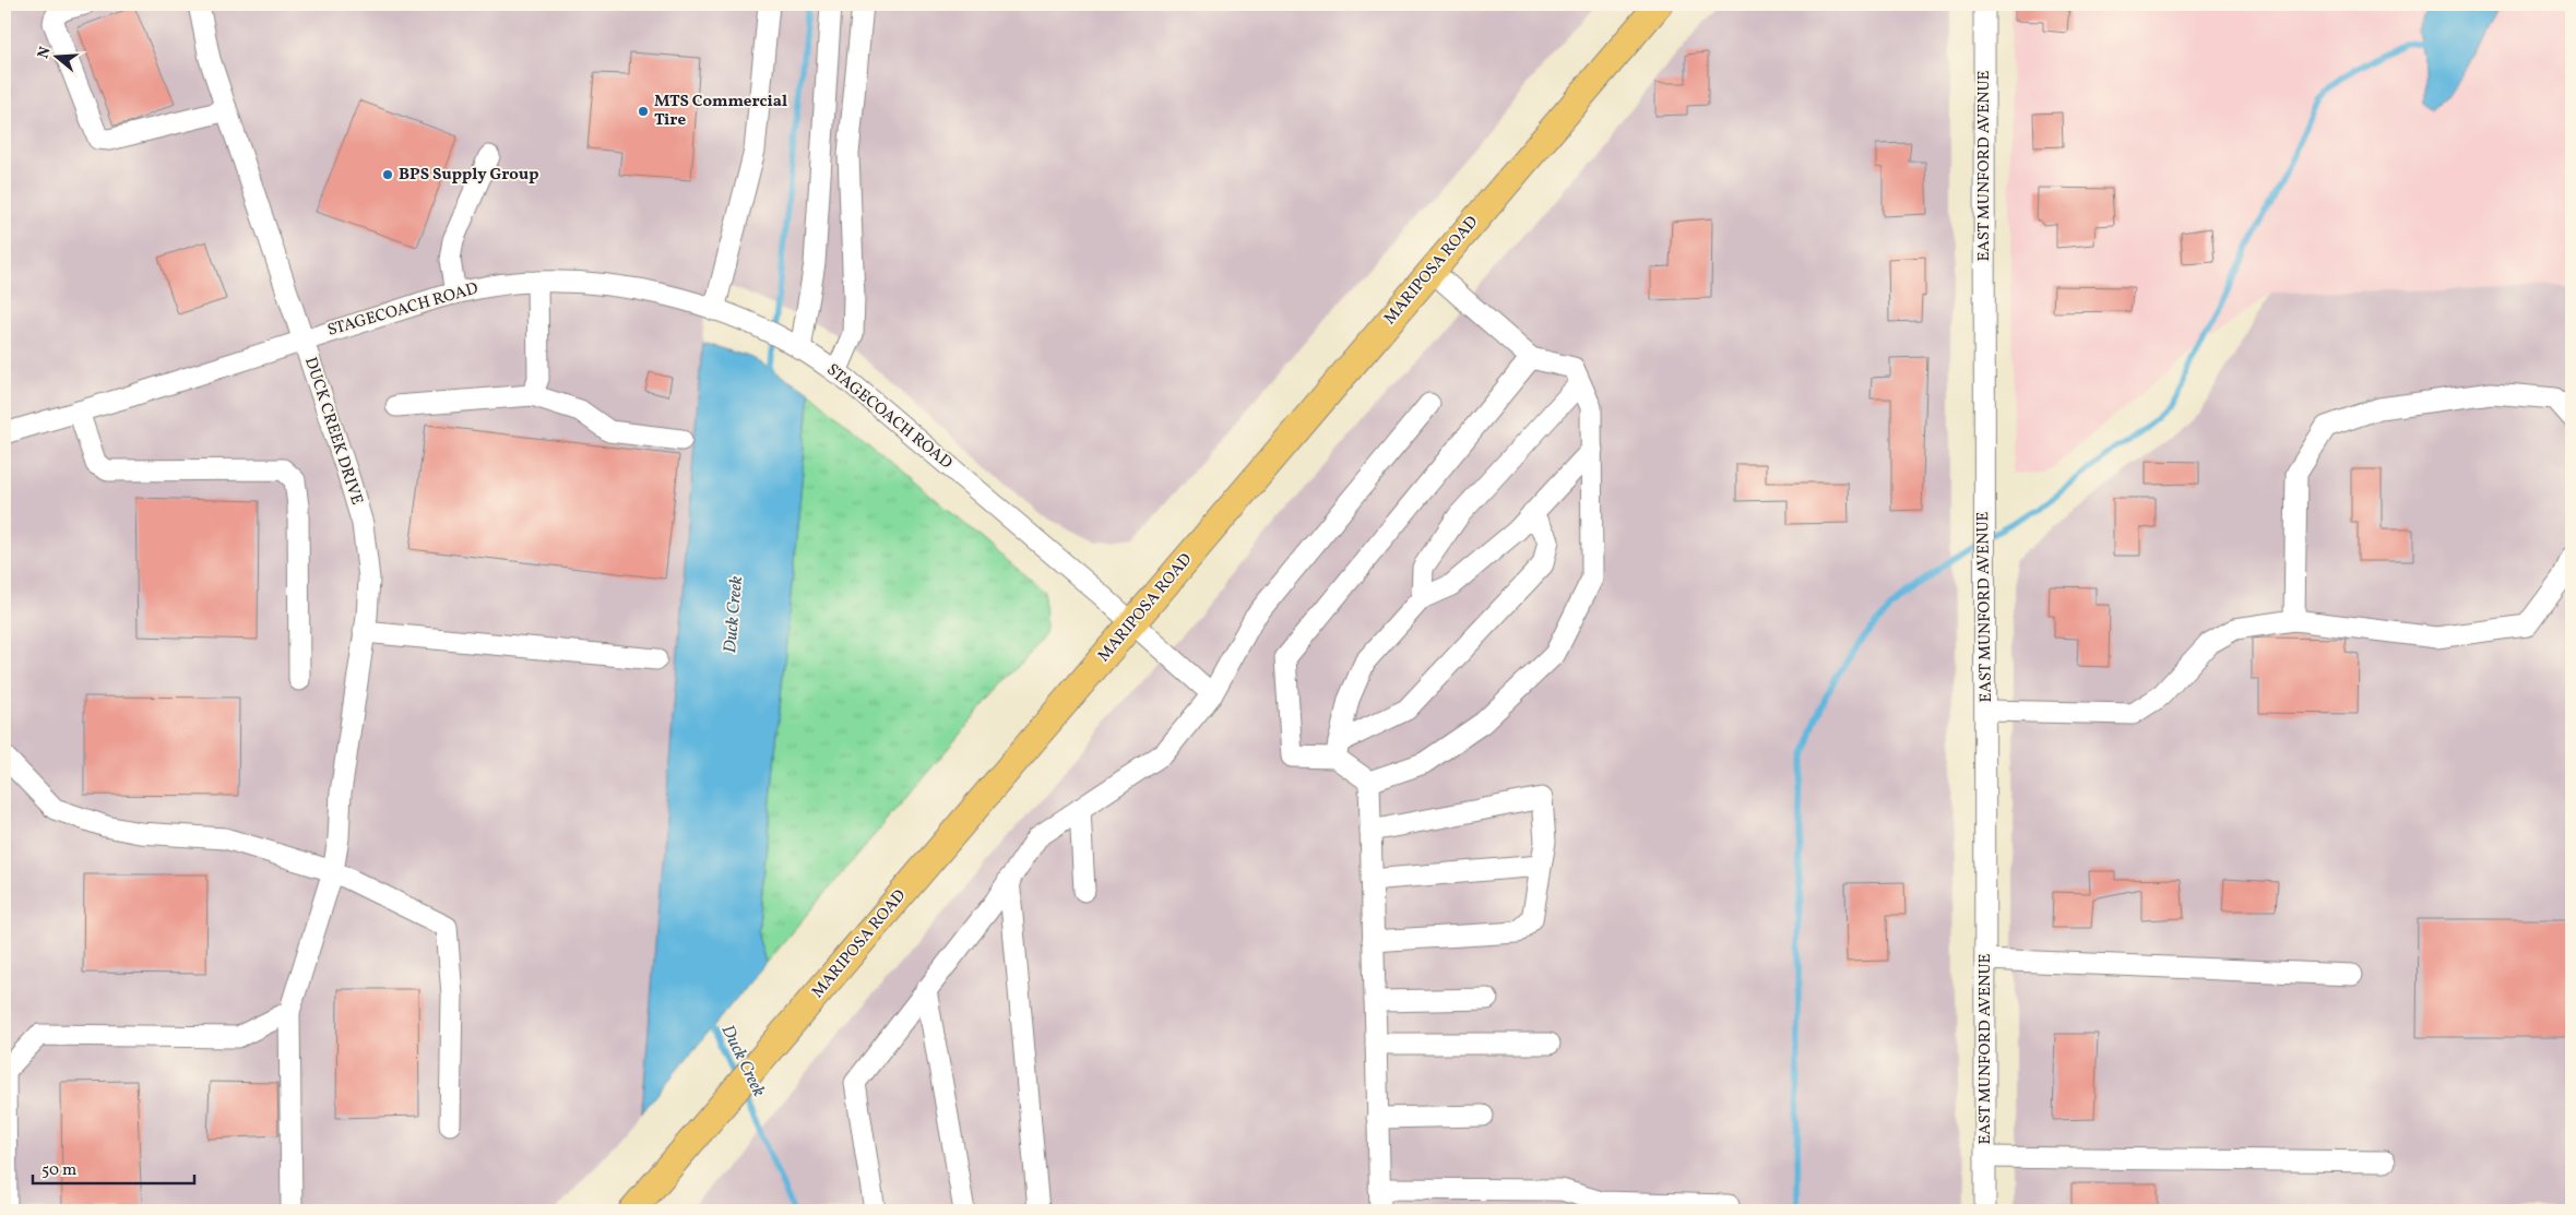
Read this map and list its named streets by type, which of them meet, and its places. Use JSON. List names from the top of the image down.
{
  "streets": {
    "main road": ["MARIPOSA ROAD"],
    "street": ["EAST MUNFORD AVENUE", "STAGECOACH ROAD", "DUCK CREEK DRIVE"]
  },
  "crossings": [
    ["MARIPOSA ROAD", "STAGECOACH ROAD"],
    ["STAGECOACH ROAD", "DUCK CREEK DRIVE"]
  ],
  "water": ["Duck Creek"],
  "places": ["MTS Commercial Tire", "BPS Supply Group"],
  "scale_bar": "50 m",
  "north": "left"
}
